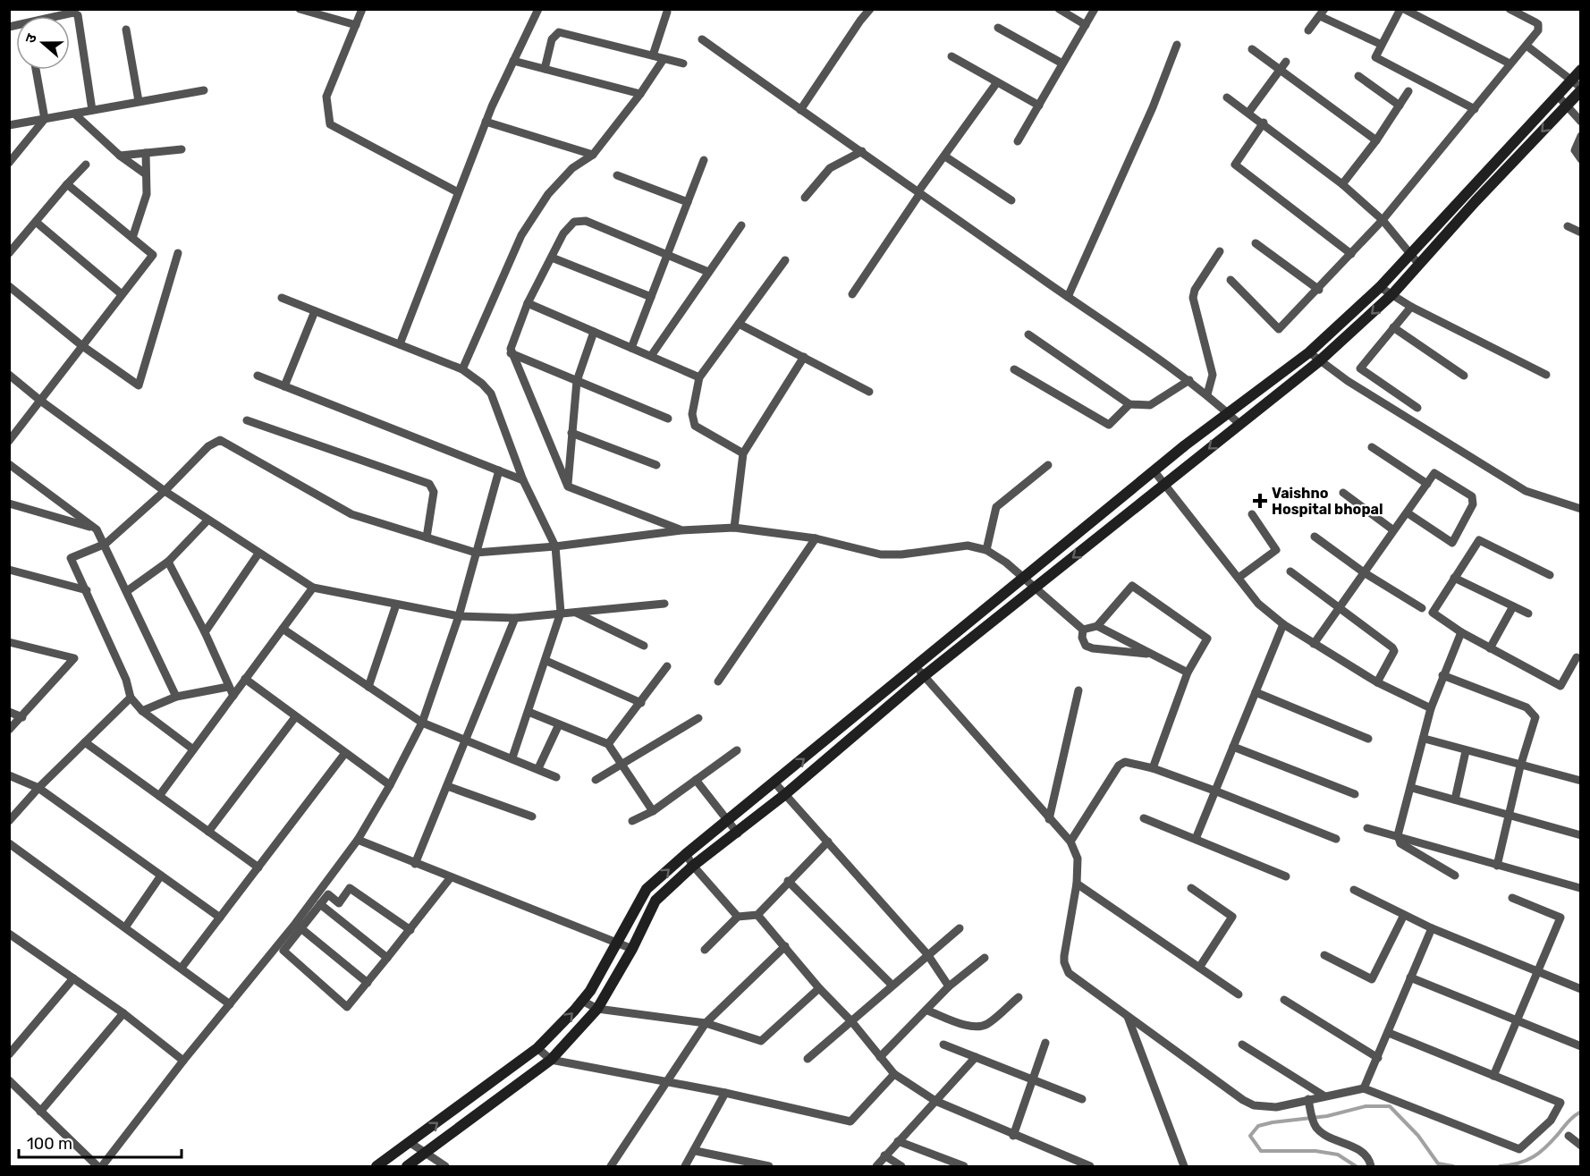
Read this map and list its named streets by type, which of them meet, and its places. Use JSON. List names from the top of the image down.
{
  "places": {
    "health": ["Vaishno Hospital bhopal"]
  },
  "scale_bar": "100 m",
  "north": "left"
}
